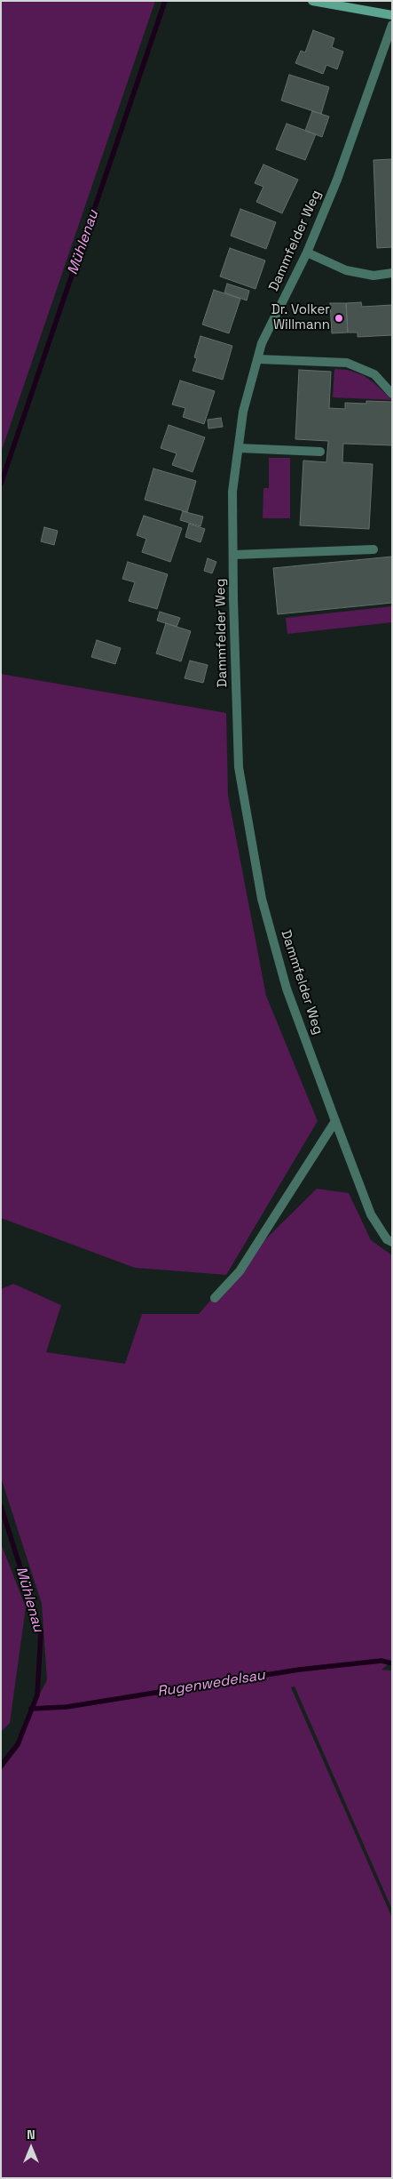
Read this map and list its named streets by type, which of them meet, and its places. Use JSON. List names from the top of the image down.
{
  "streets": {
    "street": ["Dammfelder Weg"]
  },
  "water": ["Mühlenau", "Rugenwedelsau"],
  "places": ["Dr. Volker Willmann"],
  "north": "top"
}
